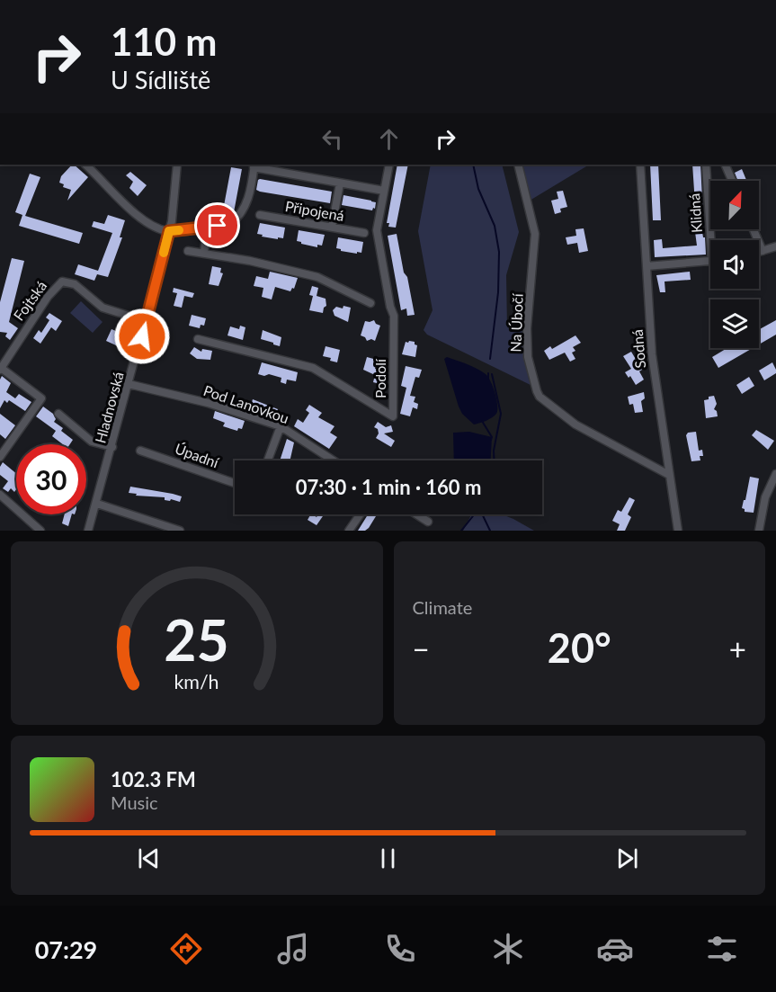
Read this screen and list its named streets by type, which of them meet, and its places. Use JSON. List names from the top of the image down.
{
  "streets": {
    "street": [
      "Připojená",
      "Klidná",
      "Fojtská",
      "Na Úbočí",
      "Sodná",
      "Podolí",
      "Pod Lanovkou",
      "Hladnovská",
      "Úpadní"
    ]
  },
  "crossings": [
    ["Fojtská", "Hladnovská"],
    ["Na Úbočí", "Sodná"],
    ["Pod Lanovkou", "Hladnovská"]
  ],
  "north": "top right",
  "page": {
    "turn": ["110 m", "U Sídliště"],
    "limit": "30",
    "trip": "07:30 · 1 min · 160 m",
    "tile": "Climate",
    "heat": ["−", "20°", "+"],
    "song": ["102.3 FM", "Music"],
    "tabs": "07:29",
    "gauge": ["25", "km/h"]
  }
}
